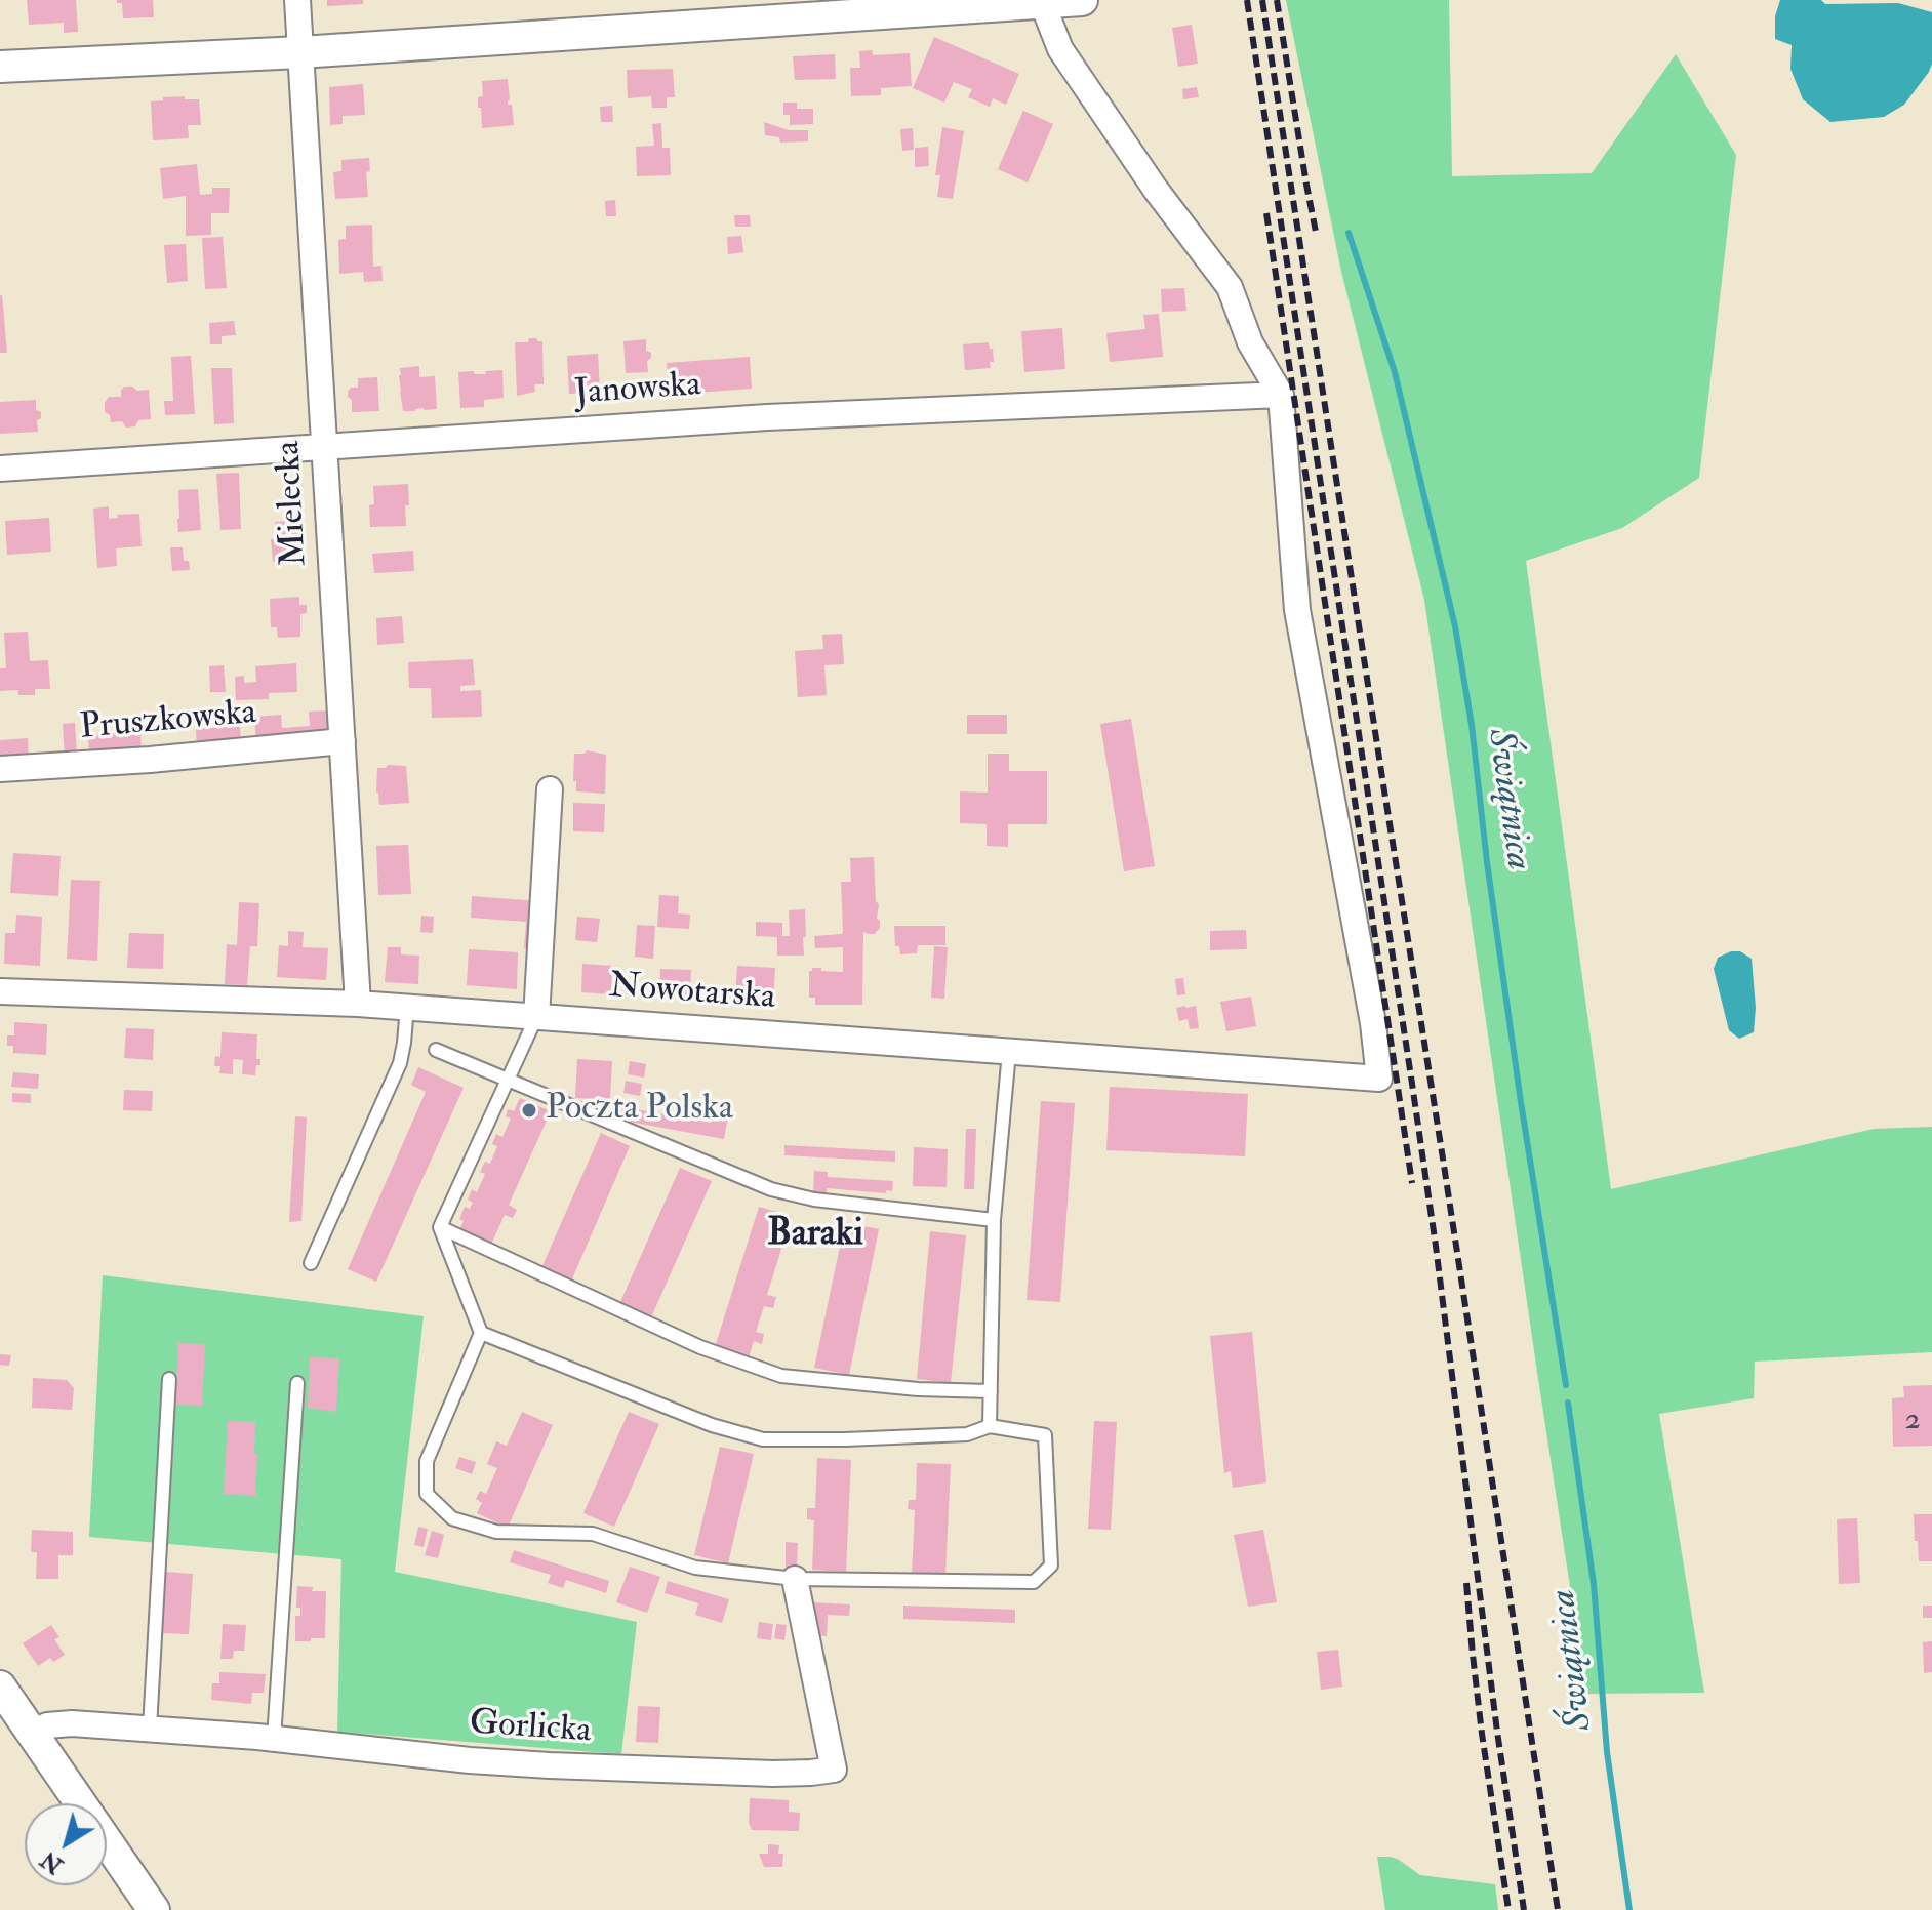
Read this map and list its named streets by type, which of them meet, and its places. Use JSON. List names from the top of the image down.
{
  "streets": {
    "street": [
      "Janowska",
      "Mielecka",
      "Pruszkowska",
      "Nowotarska",
      "Gorlicka"
    ]
  },
  "crossings": [
    ["Janowska", "Mielecka"],
    ["Janowska", "Nowotarska"],
    ["Mielecka", "Pruszkowska"],
    ["Mielecka", "Nowotarska"]
  ],
  "districts": ["Baraki"],
  "water": ["Świątnica"],
  "places": ["Poczta Polska"],
  "house_numbers": ["2"],
  "north": "bottom left"
}
